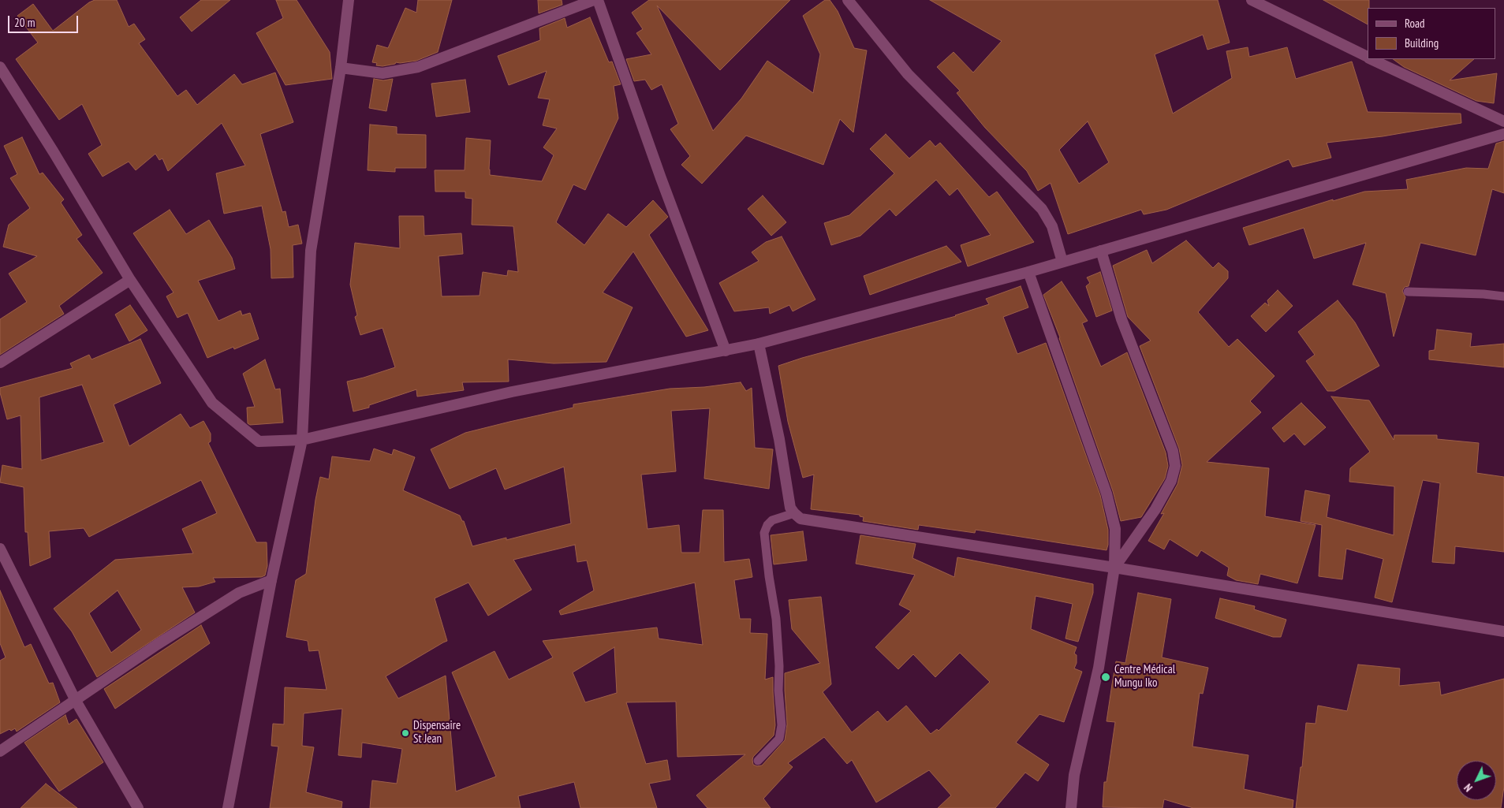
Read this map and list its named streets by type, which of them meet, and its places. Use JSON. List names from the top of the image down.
{
  "places": ["Centre Médical Mungu Iko", "Dispensaire St Jean"],
  "legend": ["Road", "Building"],
  "scale_bar": "20 m",
  "north": "bottom left"
}
